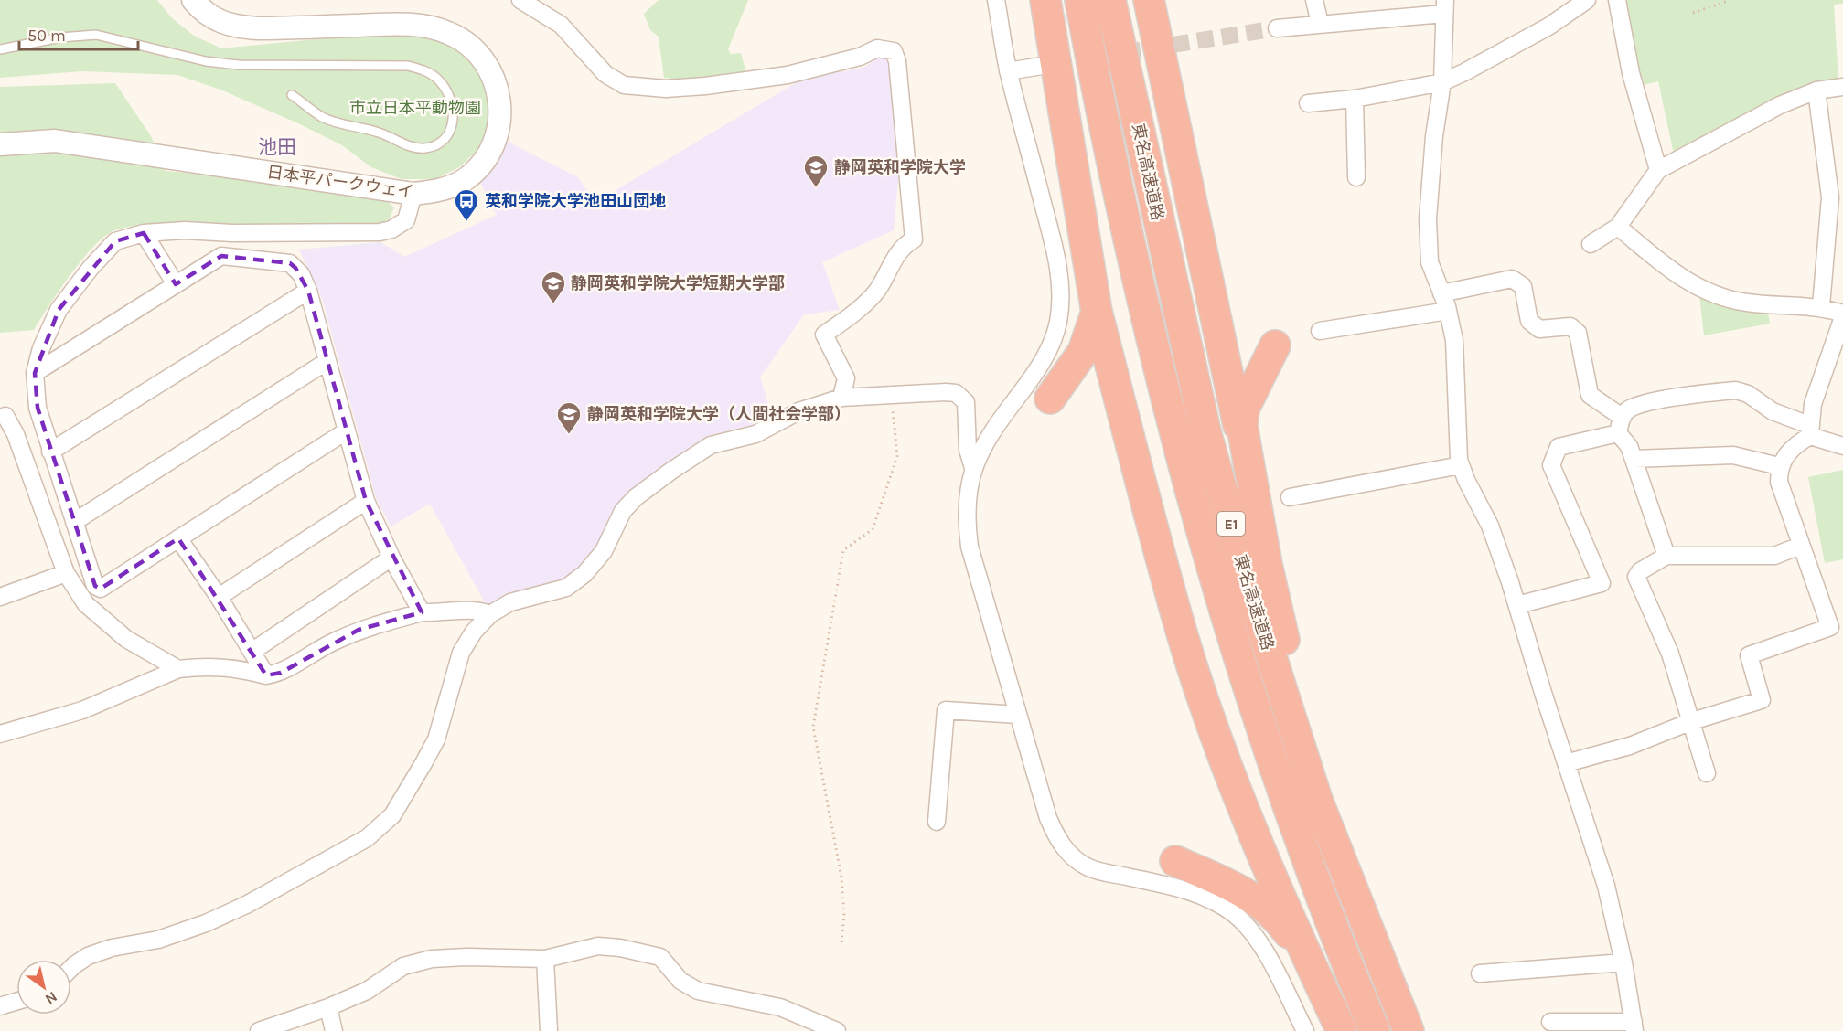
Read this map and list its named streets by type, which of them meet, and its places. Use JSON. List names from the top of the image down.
{
  "streets": {
    "highway": ["東名高速道路", "E1"],
    "street": ["日本平パークウェイ"]
  },
  "districts": ["池田"],
  "parks": ["市立日本平動物園"],
  "places": {
    "school or university": ["静岡英和学院大学", "静岡英和学院大学短期大学部", "静岡英和学院大学（人間社会学部）"],
    "bus stop": ["英和学院大学池田山団地"]
  },
  "scale_bar": "50 m",
  "north": "bottom right"
}
